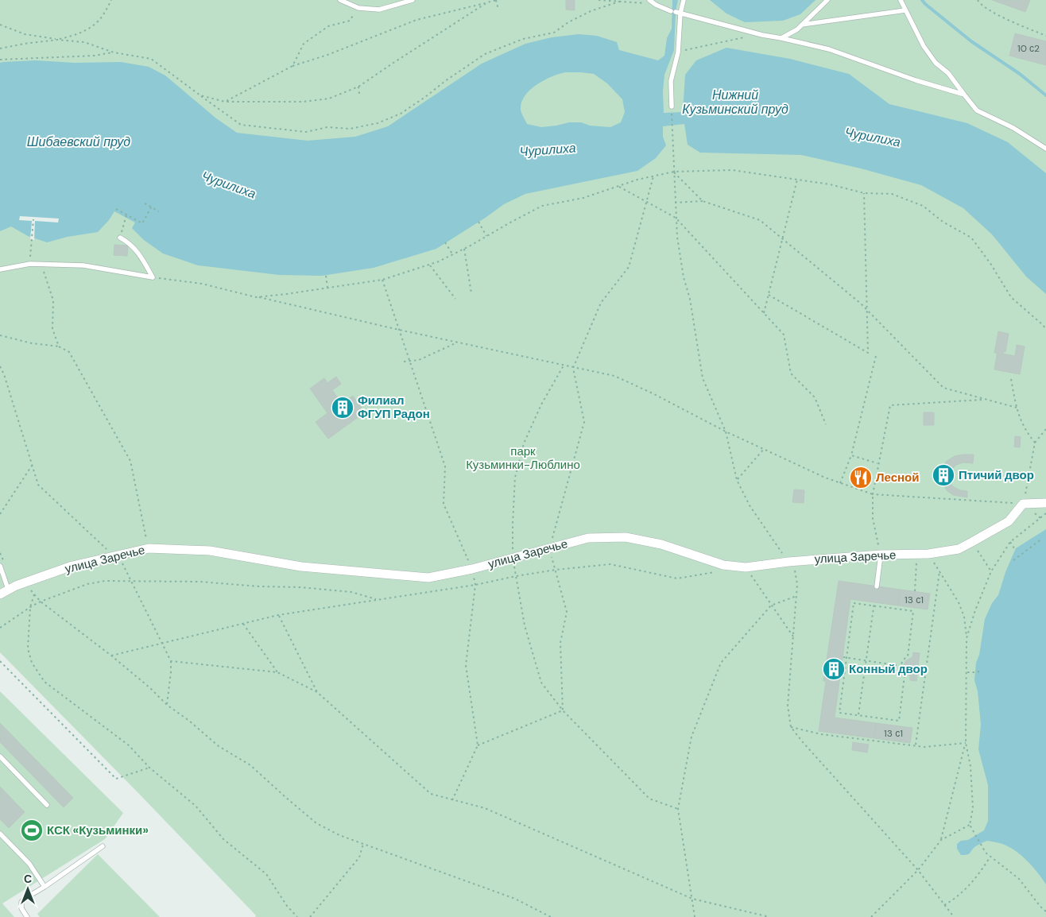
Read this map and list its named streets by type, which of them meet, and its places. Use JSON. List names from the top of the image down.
{
  "streets": {
    "street": ["улица Заречье"]
  },
  "water": ["Нижний Кузьминский пруд", "Чурилиха", "Шибаевский пруд"],
  "parks": ["парк Кузьминки-Люблино"],
  "places": {
    "building": ["Филиал ФГУП Радон", "Птичий двор", "Конный двор"],
    "restaurant": ["Лесной"],
    "sports": ["КСК «Кузьминки»"]
  },
  "house_numbers": ["10 с2", "13 с1", "13 с1"],
  "north": "top"
}
